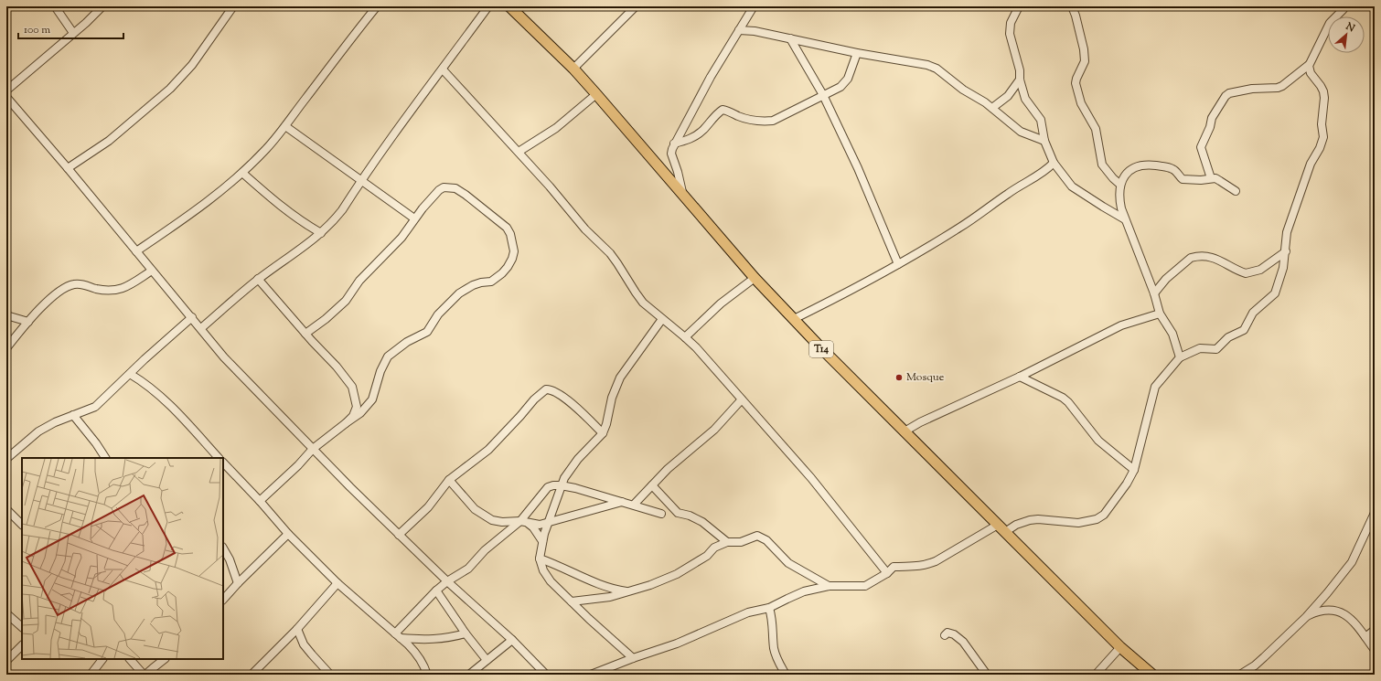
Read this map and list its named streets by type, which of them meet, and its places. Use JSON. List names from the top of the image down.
{
  "streets": {
    "highway": ["T14"]
  },
  "places": ["Mosque"],
  "scale_bar": "100 m",
  "north": "top right"
}
